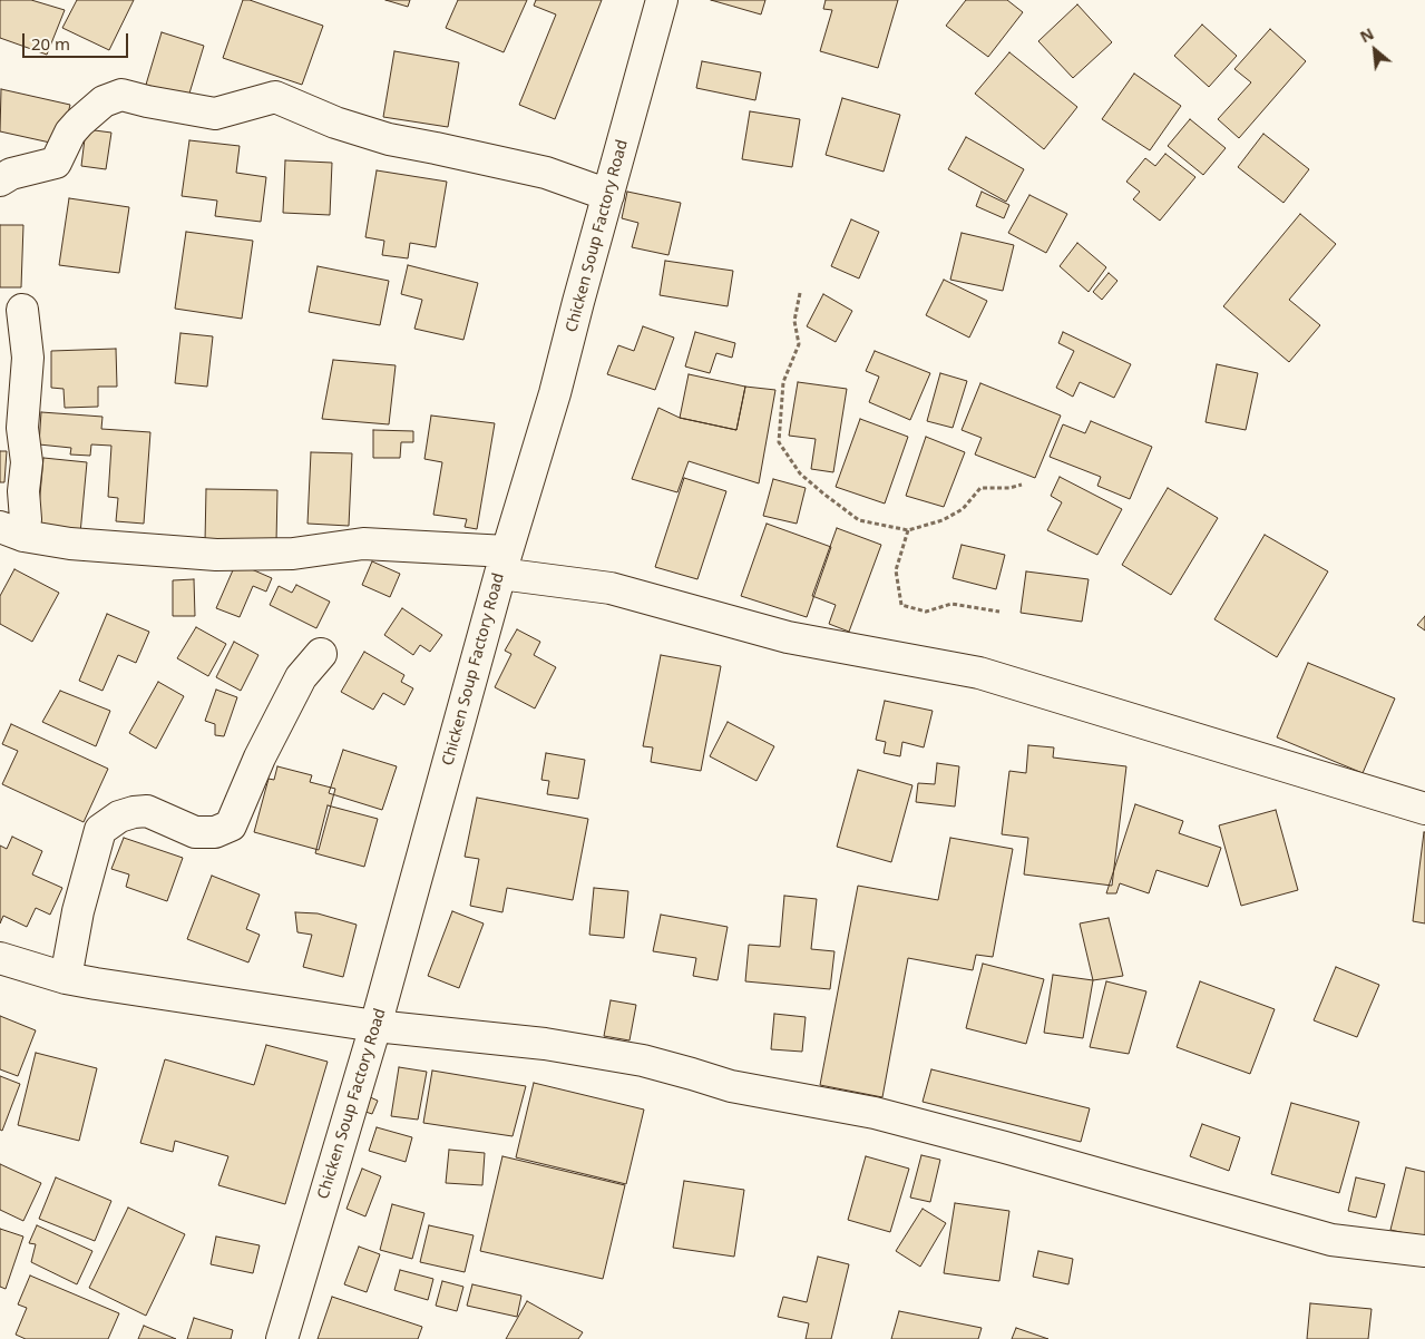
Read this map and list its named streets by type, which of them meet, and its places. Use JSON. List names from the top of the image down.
{
  "streets": {
    "street": ["Chicken Soup Factory Road"]
  },
  "scale_bar": "20 m",
  "north": "top left"
}
